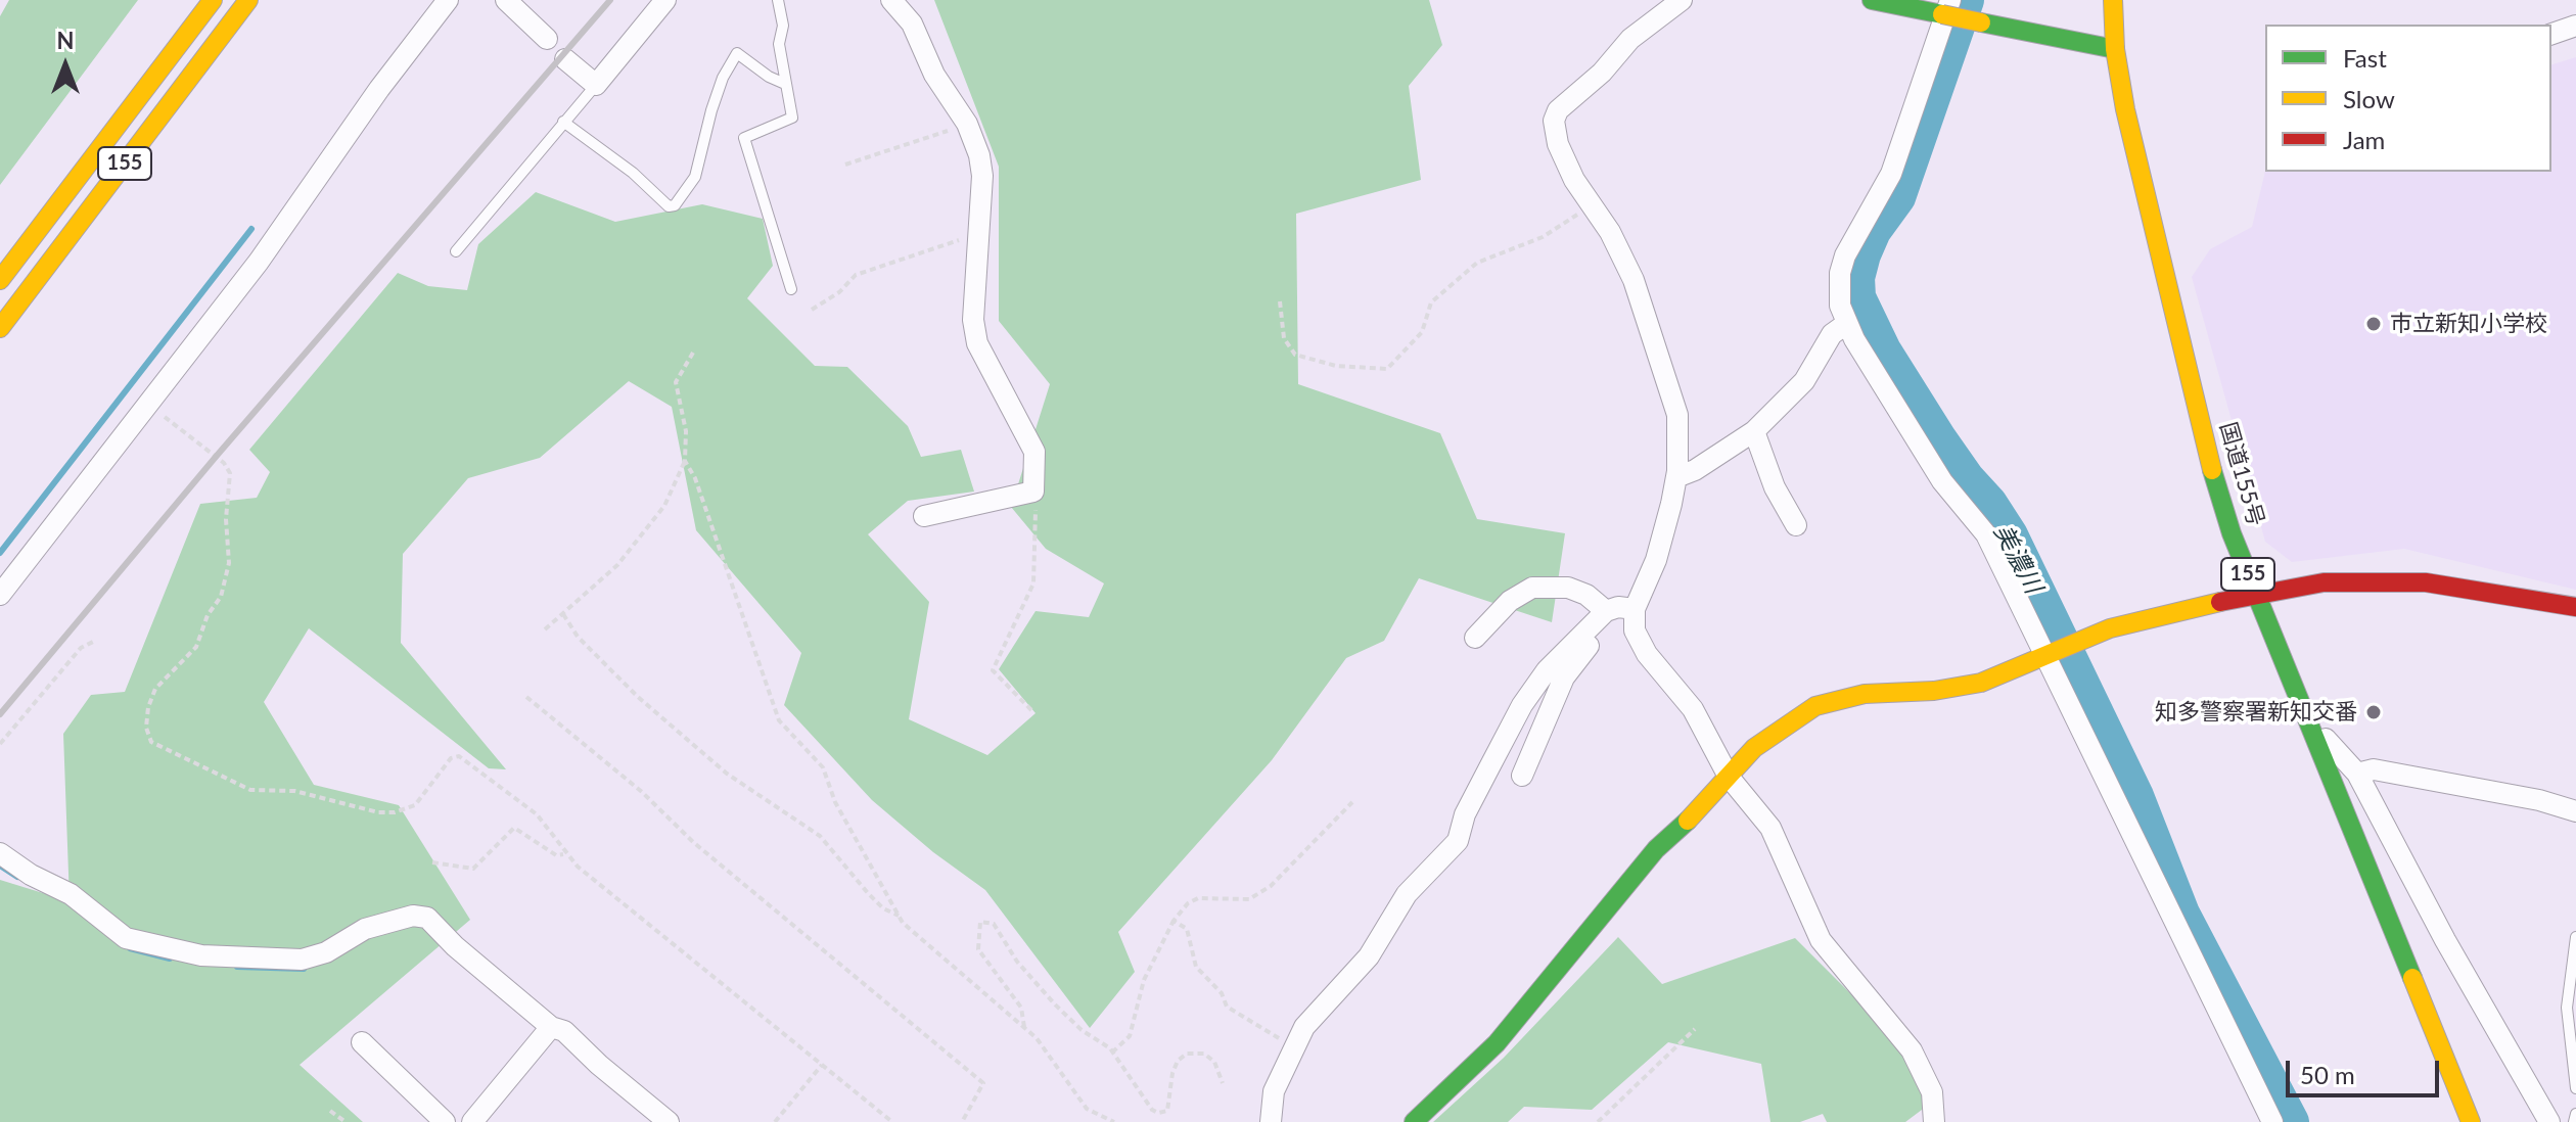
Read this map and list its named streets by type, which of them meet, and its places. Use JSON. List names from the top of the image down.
{
  "streets": {
    "main road": ["155", "国道155号"]
  },
  "water": ["美濃川"],
  "places": ["市立新知小学校", "知多警察署新知交番"],
  "legend": ["Fast", "Slow", "Jam"],
  "scale_bar": "50 m",
  "north": "top"
}
